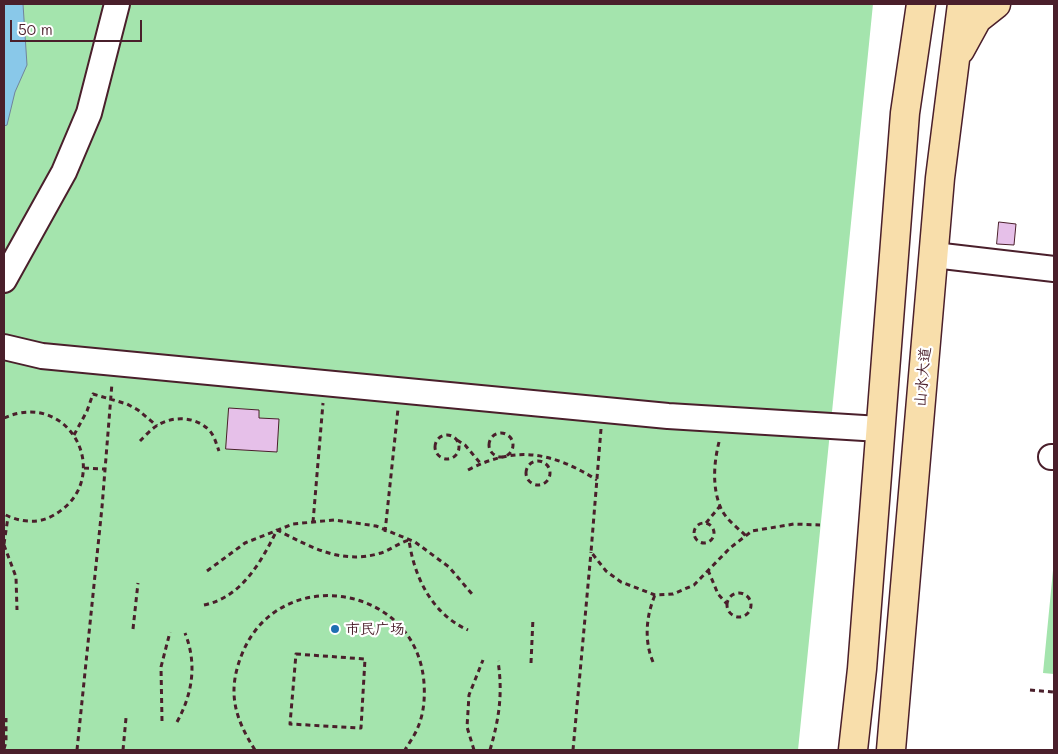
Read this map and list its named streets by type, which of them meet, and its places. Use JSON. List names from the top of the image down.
{
  "streets": {
    "main road": ["山水大道"]
  },
  "places": ["市民广场"],
  "scale_bar": "50 m"
}
